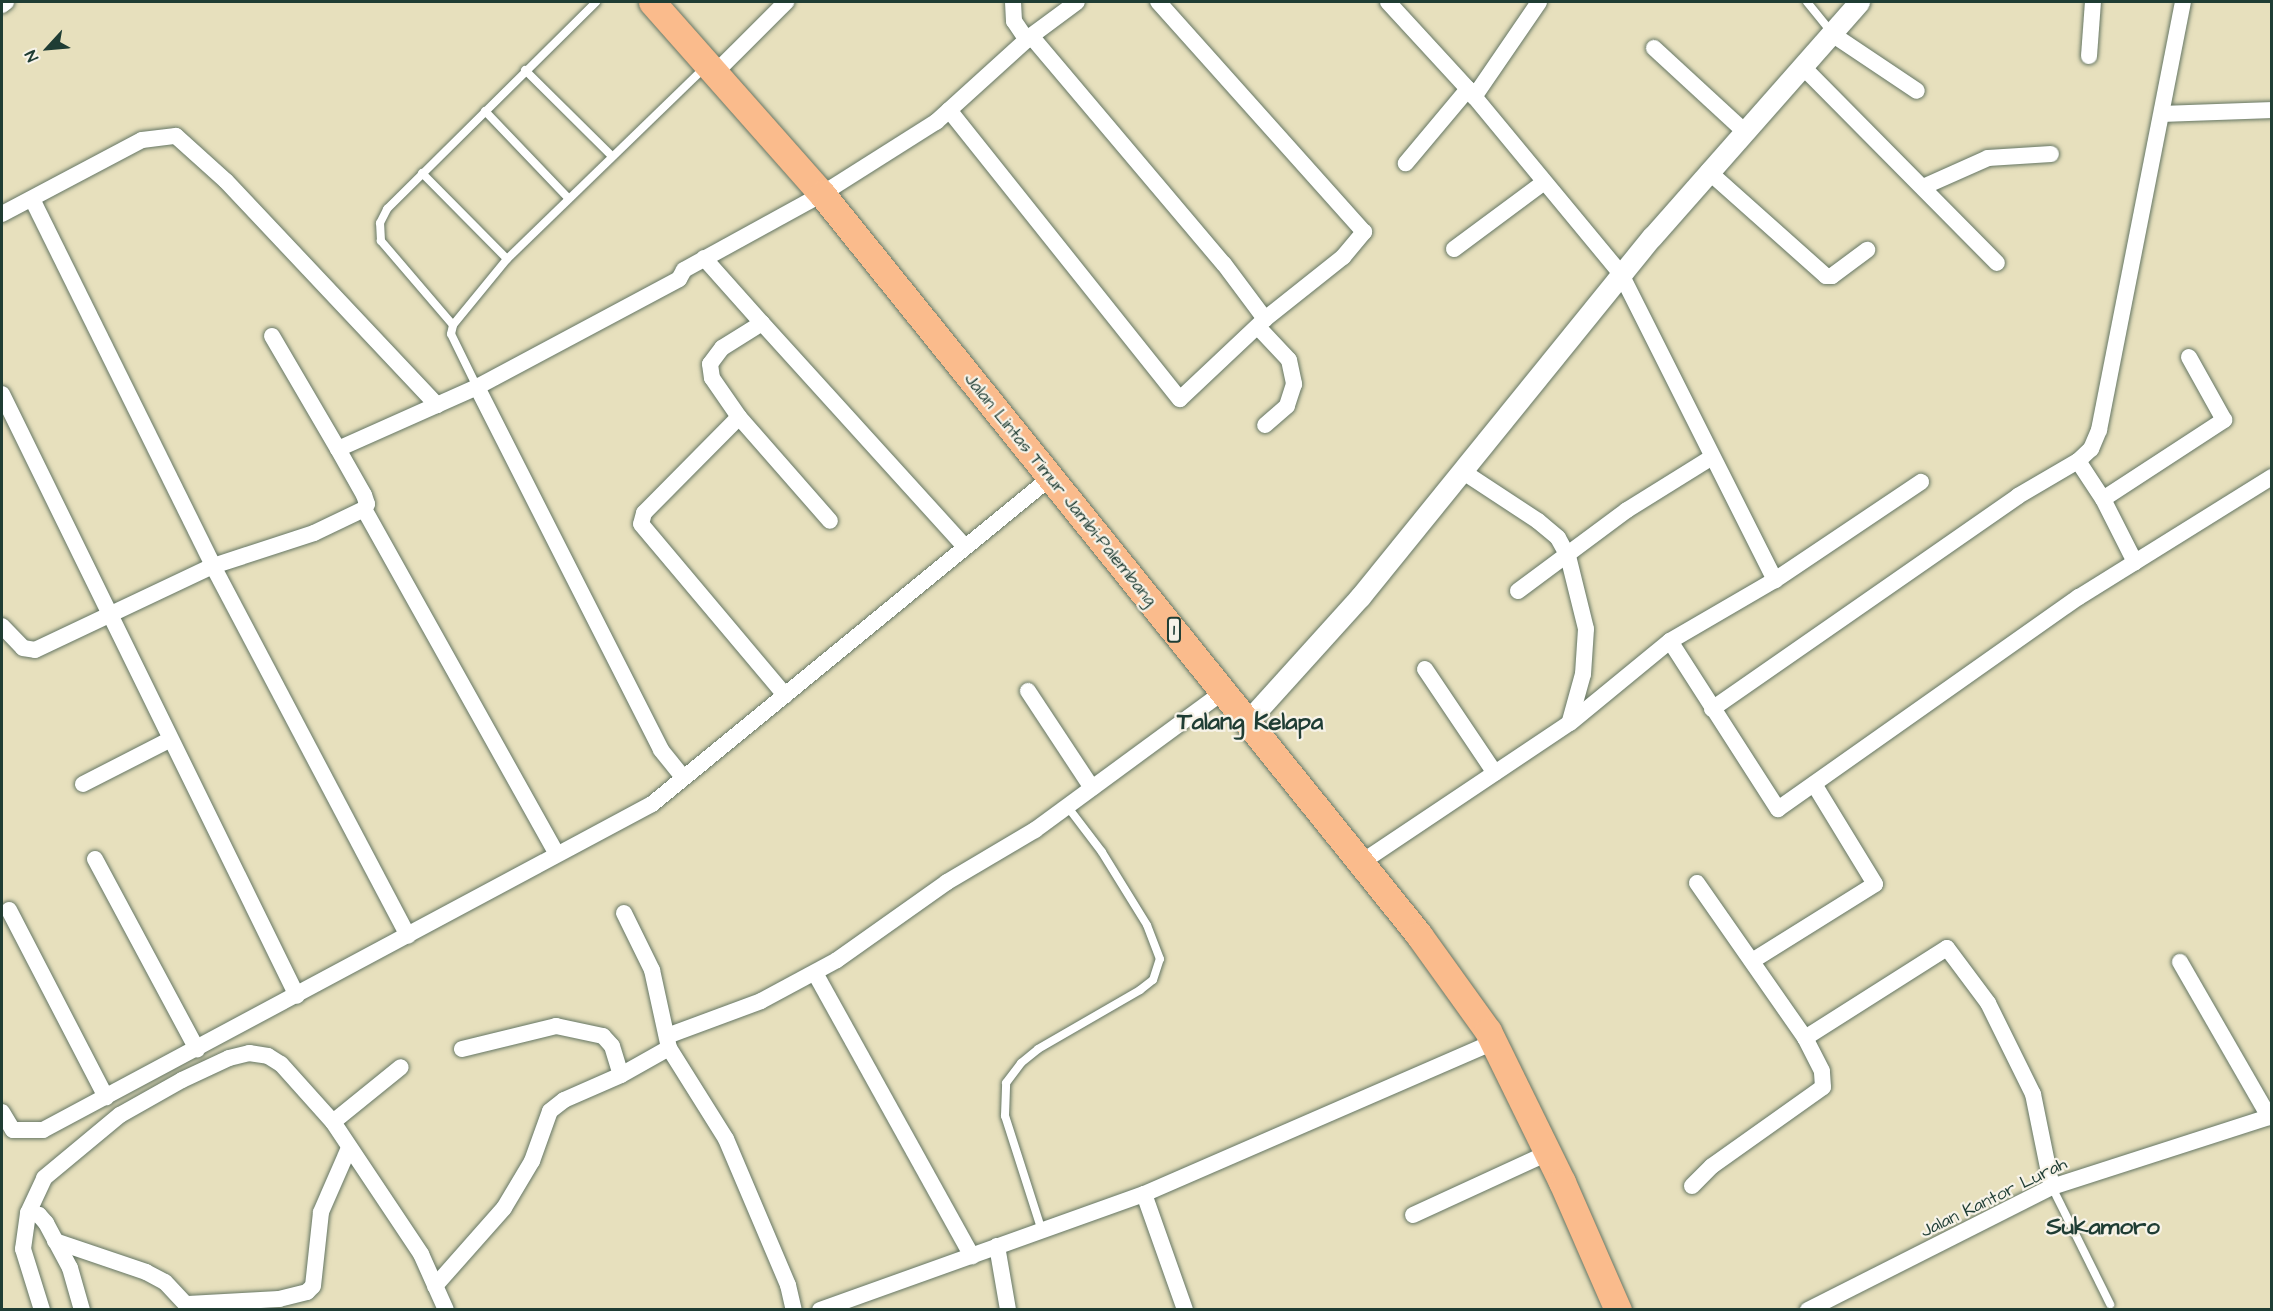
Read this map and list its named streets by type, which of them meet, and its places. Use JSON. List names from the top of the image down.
{
  "streets": {
    "highway": ["Jalan Lintas Timur Jambi-Palembang", "1"],
    "street": ["Jalan Kantor Lurah"]
  },
  "districts": ["Talang Kelapa", "Sukamoro"],
  "north": "bottom left"
}
